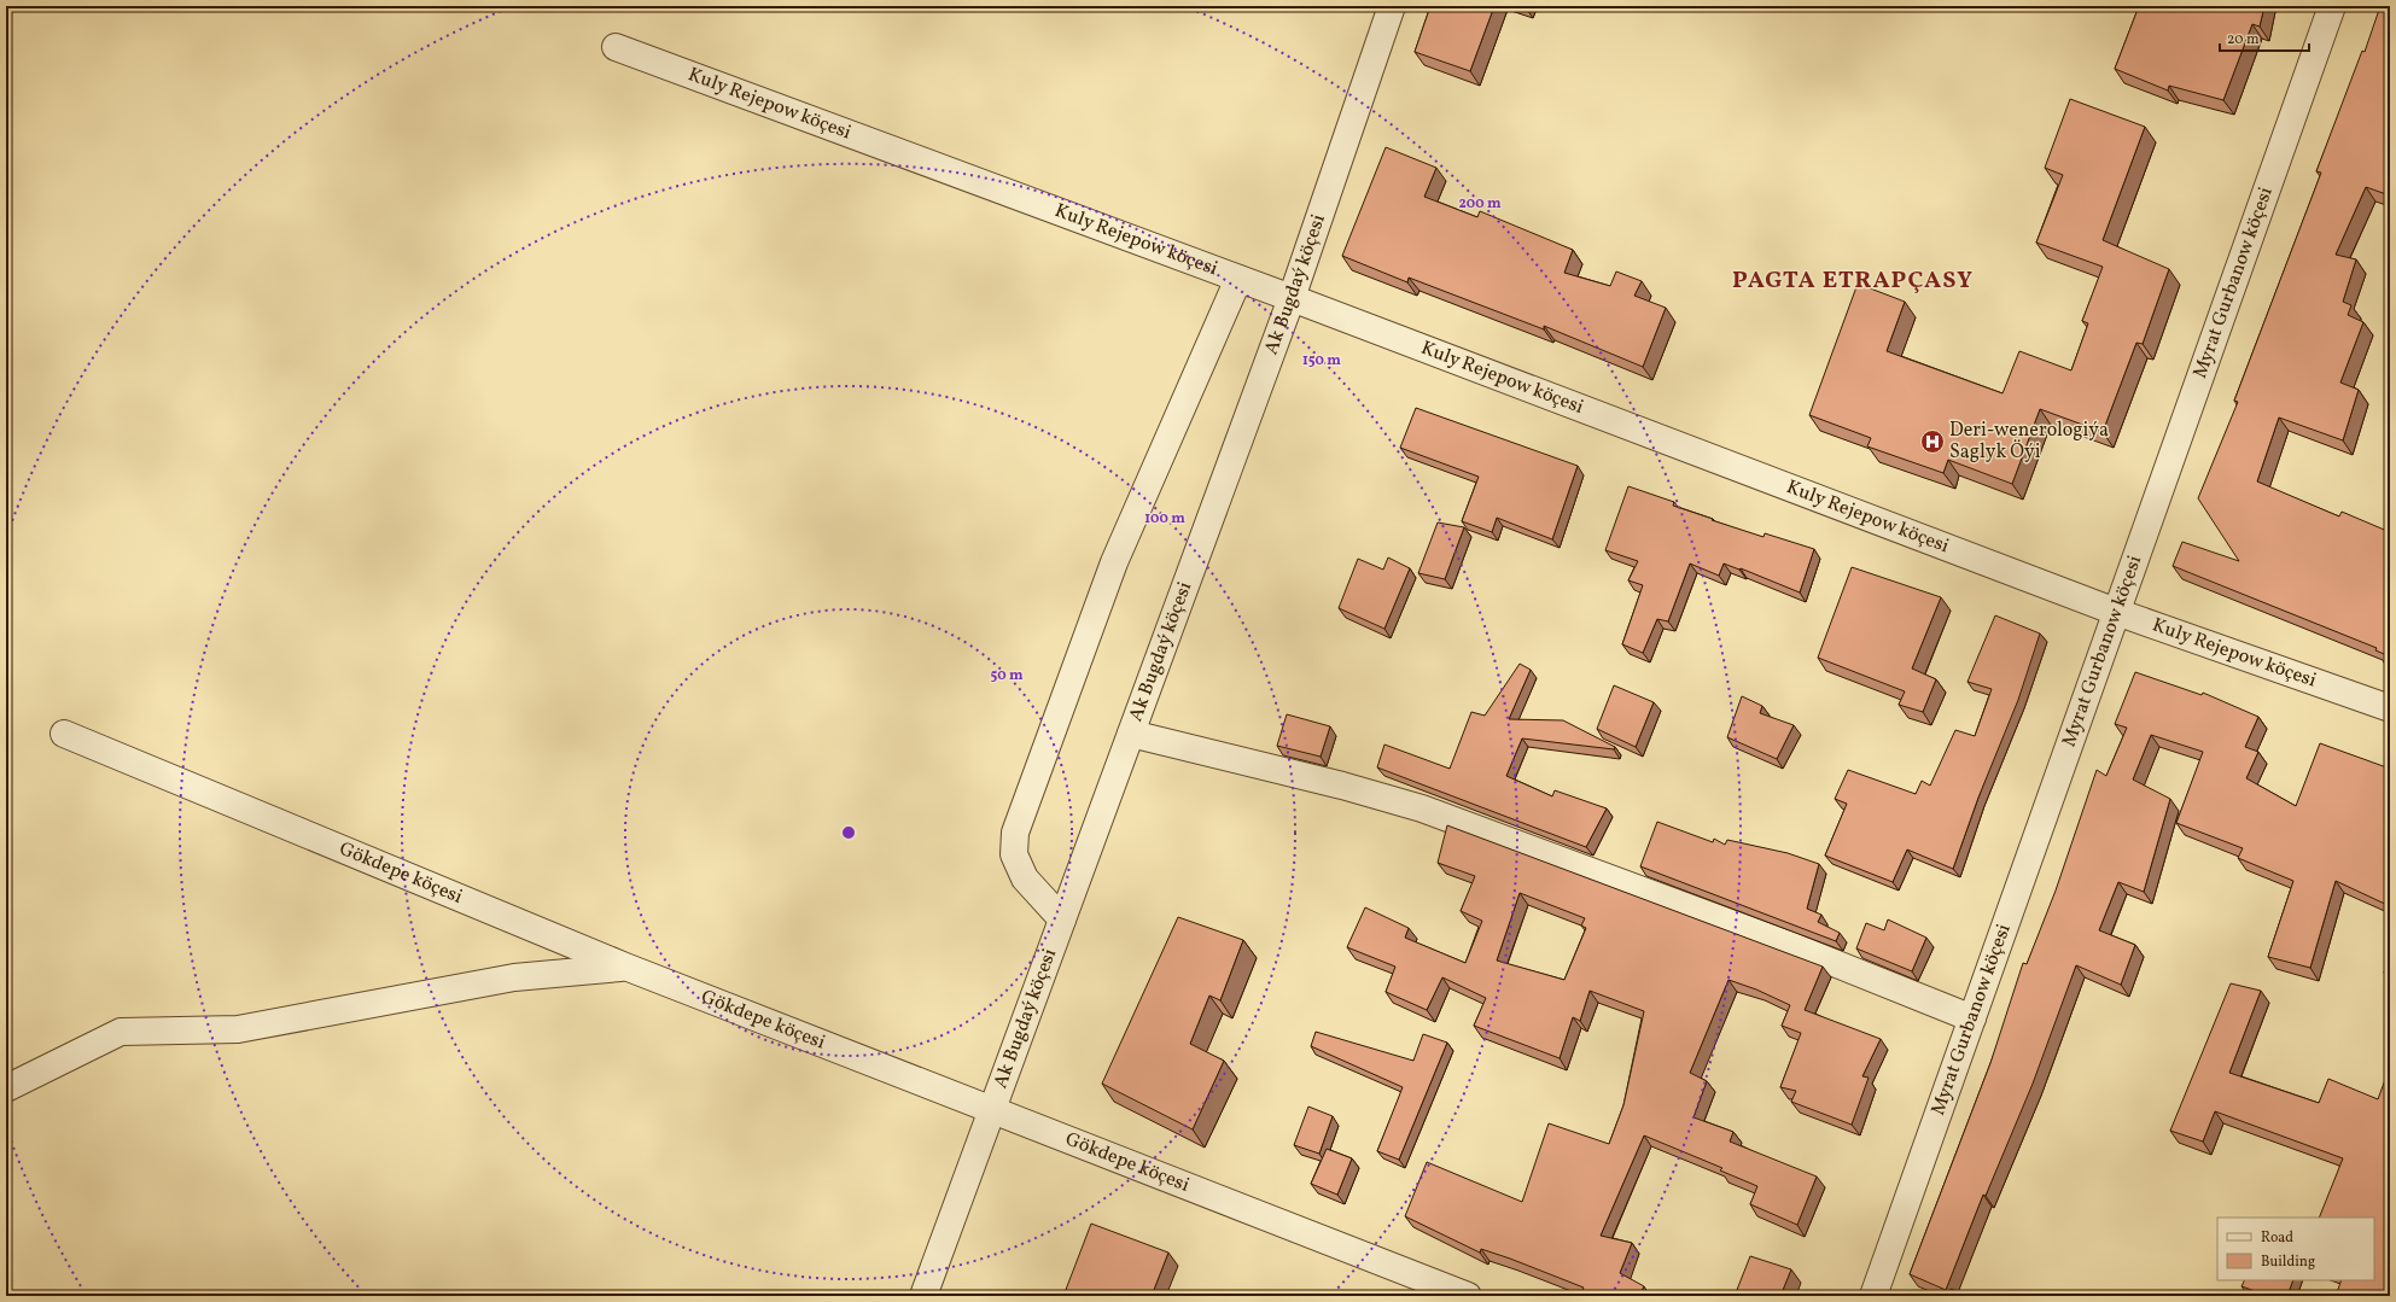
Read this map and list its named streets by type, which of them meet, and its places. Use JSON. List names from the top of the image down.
{
  "streets": {
    "street": [
      "Kuly Rejepow köçesi",
      "Myrat Gurbanow köçesi",
      "Ak Bugdaý köçesi",
      "Gökdepe köçesi"
    ]
  },
  "crossings": [
    ["Kuly Rejepow köçesi", "Myrat Gurbanow köçesi"],
    ["Kuly Rejepow köçesi", "Ak Bugdaý köçesi"],
    ["Ak Bugdaý köçesi", "Gökdepe köçesi"]
  ],
  "districts": ["PAGTA ETRAPÇASY"],
  "places": {
    "hospital": ["Deri-wenerologiýa Saglyk Öýi"]
  },
  "legend": ["Road", "Building"],
  "scale_bar": "20 m",
  "rings": [
    "200 m",
    "150 m",
    "100 m",
    "50 m"
  ]
}
